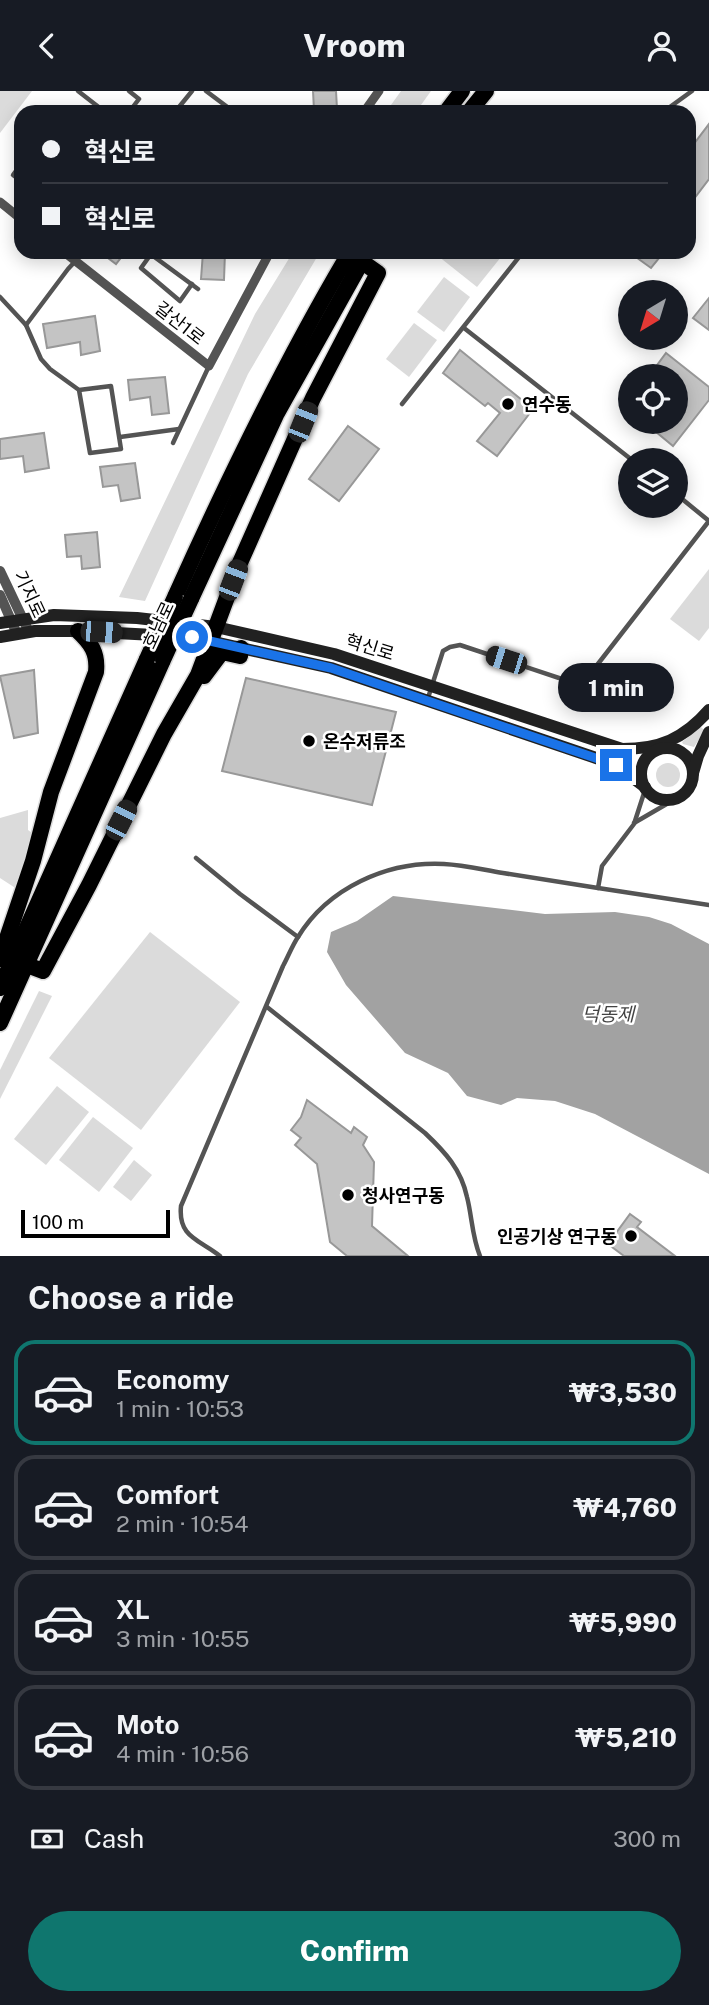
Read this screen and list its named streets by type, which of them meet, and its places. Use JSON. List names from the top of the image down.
{
  "streets": {
    "highway": ["호남로"],
    "main road": ["혁신로"],
    "street": ["갈산1로", "기지로"]
  },
  "crossings": [
    ["기지로", "혁신로"]
  ],
  "water": ["덕동제"],
  "places": [
    "연수동",
    "온수저류조",
    "청사연구동",
    "인공기상 연구동"
  ],
  "scale_bar": "100 m",
  "north": "bottom left",
  "page": {
    "header": "Vroom",
    "banner": ["혁신로", "혁신로"],
    "bubble": "1 min",
    "scale": "100 m",
    "heading": "Choose a ride",
    "list": [
      {
        "name": "Economy",
        "note": "1 min · 10:53",
        "value": "₩3,530"
      },
      {
        "name": "Comfort",
        "note": "2 min · 10:54",
        "value": "₩4,760"
      },
      {
        "name": "XL",
        "note": "3 min · 10:55",
        "value": "₩5,990"
      },
      {
        "name": "Moto",
        "note": "4 min · 10:56",
        "value": "₩5,210"
      }
    ],
    "pay": ["Cash", "300 m"],
    "buttons": "Confirm"
  }
}
